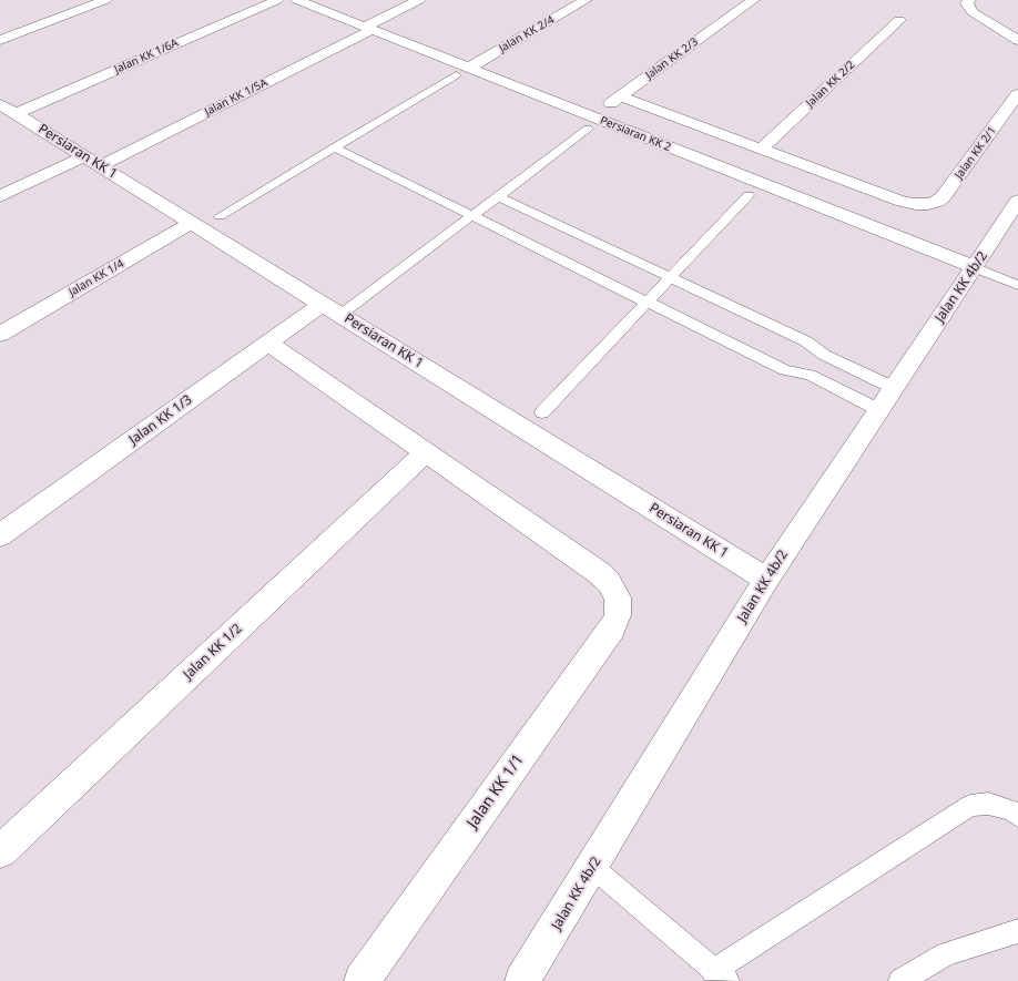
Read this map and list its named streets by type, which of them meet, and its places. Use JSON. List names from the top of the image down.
{
  "streets": {
    "street": [
      "Jalan KK 2/4",
      "Jalan KK 1/6A",
      "Jalan KK 2/3",
      "Jalan KK 2/2",
      "Jalan KK 1/5A",
      "Persiaran KK 2",
      "Persiaran KK 1",
      "Jalan KK 2/1",
      "Jalan KK 1/4",
      "Jalan KK 4b/2",
      "Jalan KK 1/3",
      "Jalan KK 1/2",
      "Jalan KK 1/1"
    ]
  },
  "crossings": [
    ["Jalan KK 2/4", "Persiaran KK 2"],
    ["Jalan KK 1/6A", "Persiaran KK 1"],
    ["Jalan KK 2/3", "Persiaran KK 2"],
    ["Jalan KK 1/5A", "Persiaran KK 2"],
    ["Jalan KK 1/5A", "Persiaran KK 1"],
    ["Persiaran KK 2", "Jalan KK 4b/2"],
    ["Persiaran KK 1", "Jalan KK 1/4"],
    ["Persiaran KK 1", "Jalan KK 4b/2"],
    ["Persiaran KK 1", "Jalan KK 1/3"],
    ["Jalan KK 1/2", "Jalan KK 1/1"]
  ]
}
